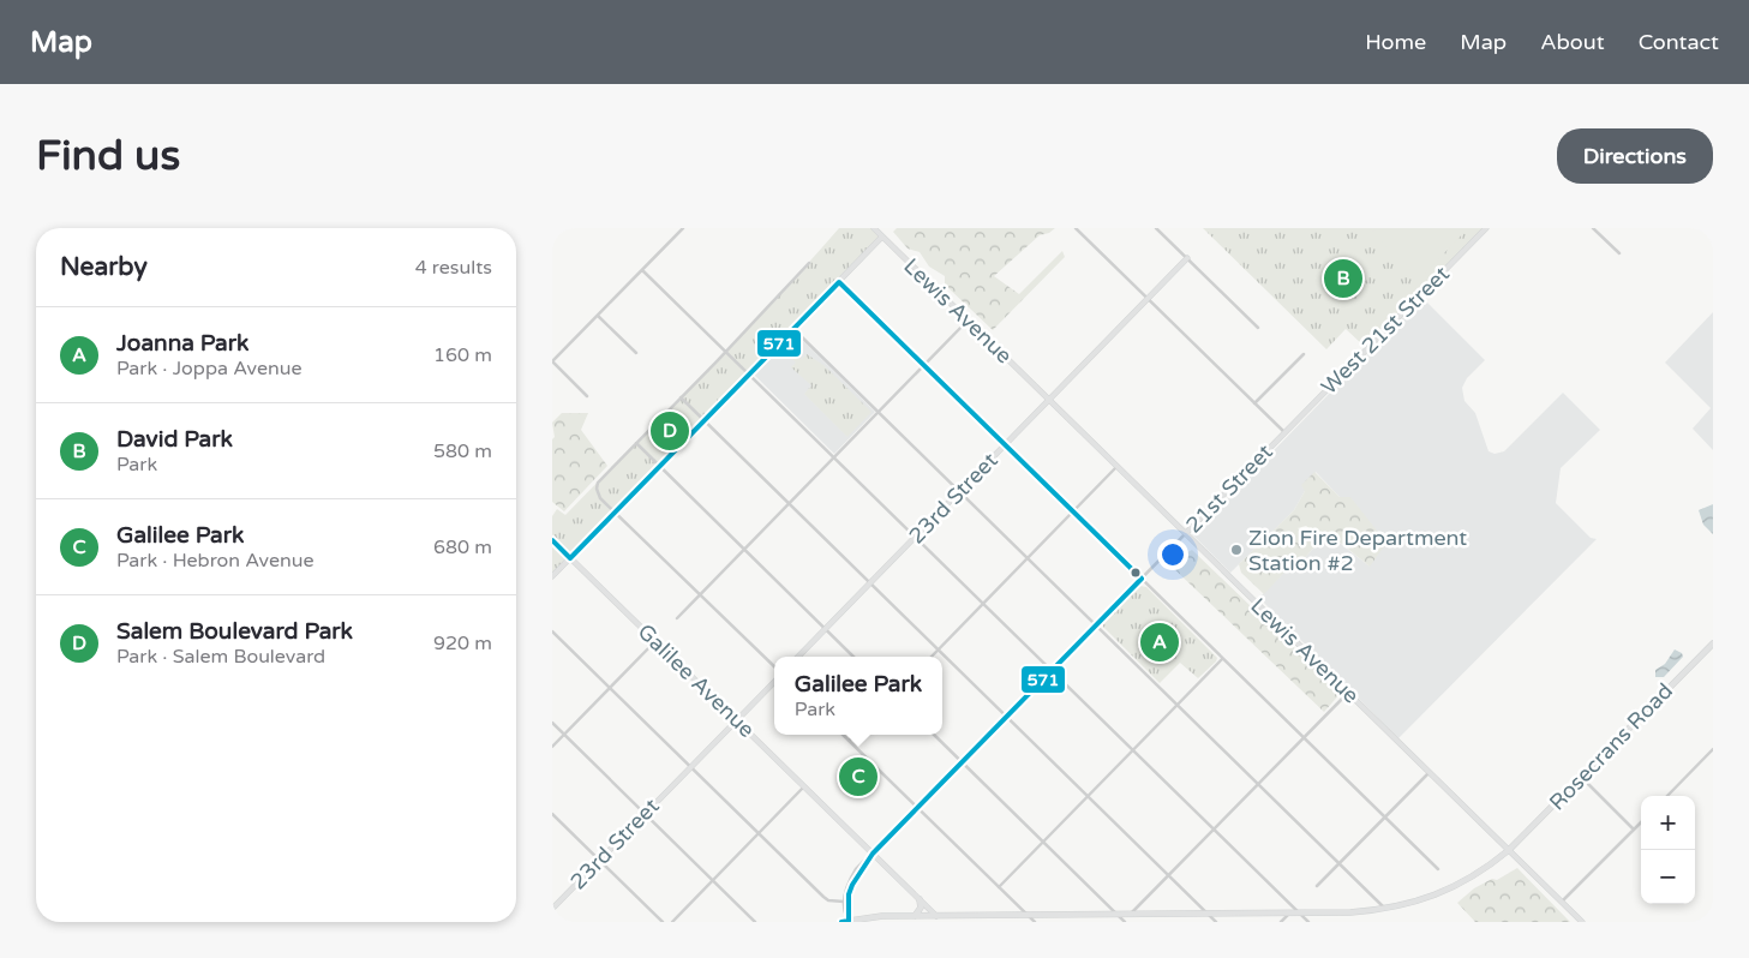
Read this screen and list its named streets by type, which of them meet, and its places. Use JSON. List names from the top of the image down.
{
  "streets": {
    "main road": ["Rosecrans Road"],
    "street": [
      "Lewis Avenue",
      "West 21st Street",
      "21st Street",
      "23rd Street",
      "Galilee Avenue"
    ]
  },
  "crossings": [
    ["Lewis Avenue", "21st Street"],
    ["Lewis Avenue", "23rd Street"],
    ["Lewis Avenue", "Rosecrans Road"],
    ["West 21st Street", "21st Street"],
    ["21st Street", "Galilee Avenue"],
    ["21st Street", "Rosecrans Road"],
    ["23rd Street", "Galilee Avenue"],
    ["Galilee Avenue", "Rosecrans Road"]
  ],
  "places": ["Zion Fire Department Station #2"],
  "lines": ["transit line 571"],
  "page": {
    "header": "Map",
    "nav": [
      "Home",
      "Map",
      "About",
      "Contact"
    ],
    "buttons": "Directions",
    "title": "Find us",
    "heading": ["Nearby", "4 results"],
    "pins": [
      "B",
      "D",
      "A",
      "C"
    ],
    "list": [
      {
        "mark": "A",
        "name": "Joanna Park",
        "note": "Park · Joppa Avenue",
        "value": "160 m"
      },
      {
        "mark": "B",
        "name": "David Park",
        "note": "Park",
        "value": "580 m"
      },
      {
        "mark": "C",
        "name": "Galilee Park",
        "note": "Park · Hebron Avenue",
        "value": "680 m"
      },
      {
        "mark": "D",
        "name": "Salem Boulevard Park",
        "note": "Park · Salem Boulevard",
        "value": "920 m"
      }
    ],
    "popup": ["Galilee Park", "Park"],
    "map_buttons": ["+", "−"]
  }
}
